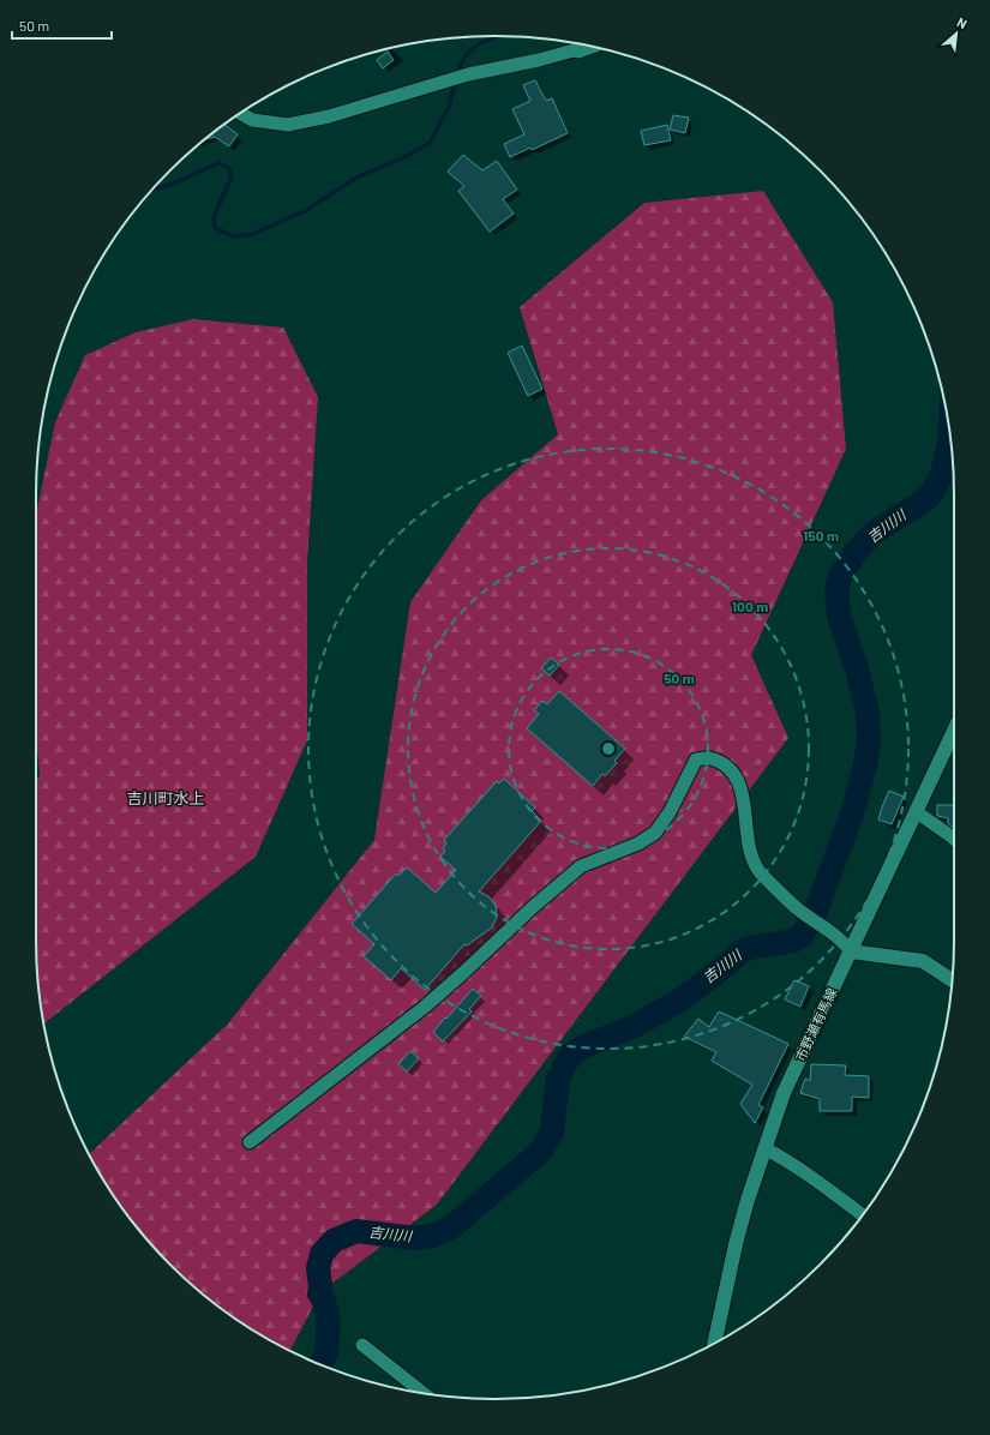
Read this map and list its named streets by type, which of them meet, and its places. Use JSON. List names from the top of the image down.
{
  "streets": {
    "main road": ["市野瀬有馬線"]
  },
  "districts": ["吉川町水上"],
  "water": ["吉川川"],
  "scale_bar": "50 m",
  "north": "top right",
  "rings": ["150 m", "100 m", "50 m"]
}
